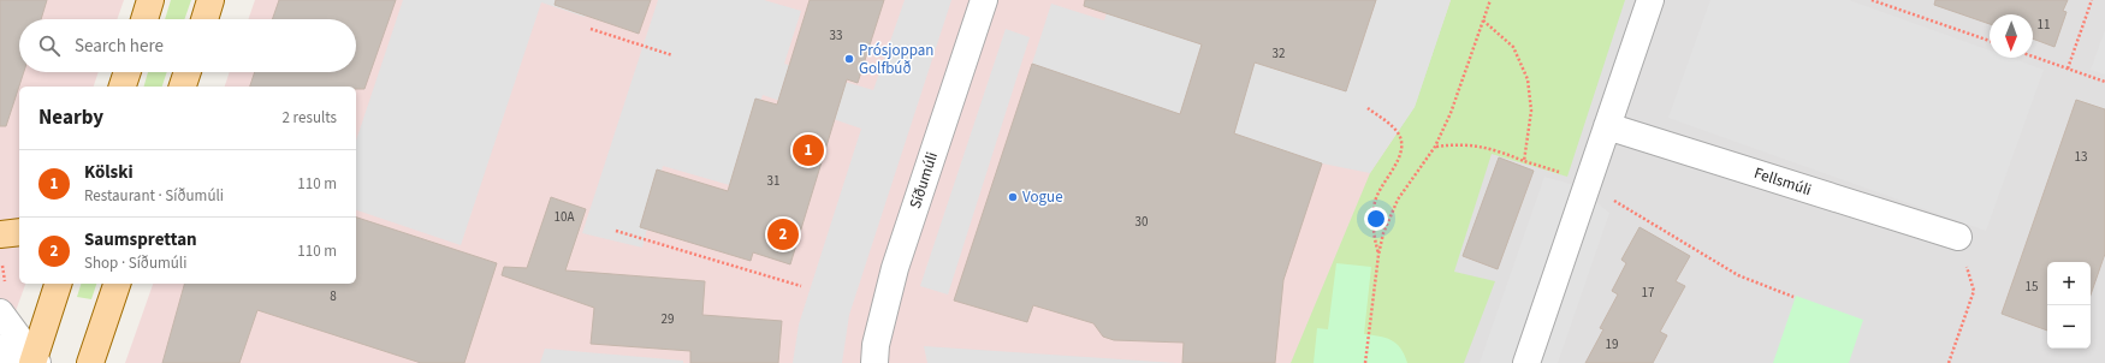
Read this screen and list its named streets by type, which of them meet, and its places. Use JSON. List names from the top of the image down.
{
  "streets": {
    "street": ["Síðumúli", "Fellsmúli"]
  },
  "places": ["Prósjoppan Golfbúð", "Vogue"],
  "house_numbers": [
    "11",
    "33",
    "32",
    "13",
    "31",
    "10A",
    "30",
    "15",
    "17",
    "8",
    "29",
    "19"
  ],
  "north": "bottom",
  "page": {
    "search": "Search here",
    "heading": ["Nearby", "2 results"],
    "pins": ["1", "2"],
    "list": [
      {
        "mark": "1",
        "name": "Kölski",
        "note": "Restaurant · Síðumúli",
        "value": "110 m"
      },
      {
        "mark": "2",
        "name": "Saumsprettan",
        "note": "Shop · Síðumúli",
        "value": "110 m"
      }
    ],
    "map_buttons": ["+", "−"]
  }
}
